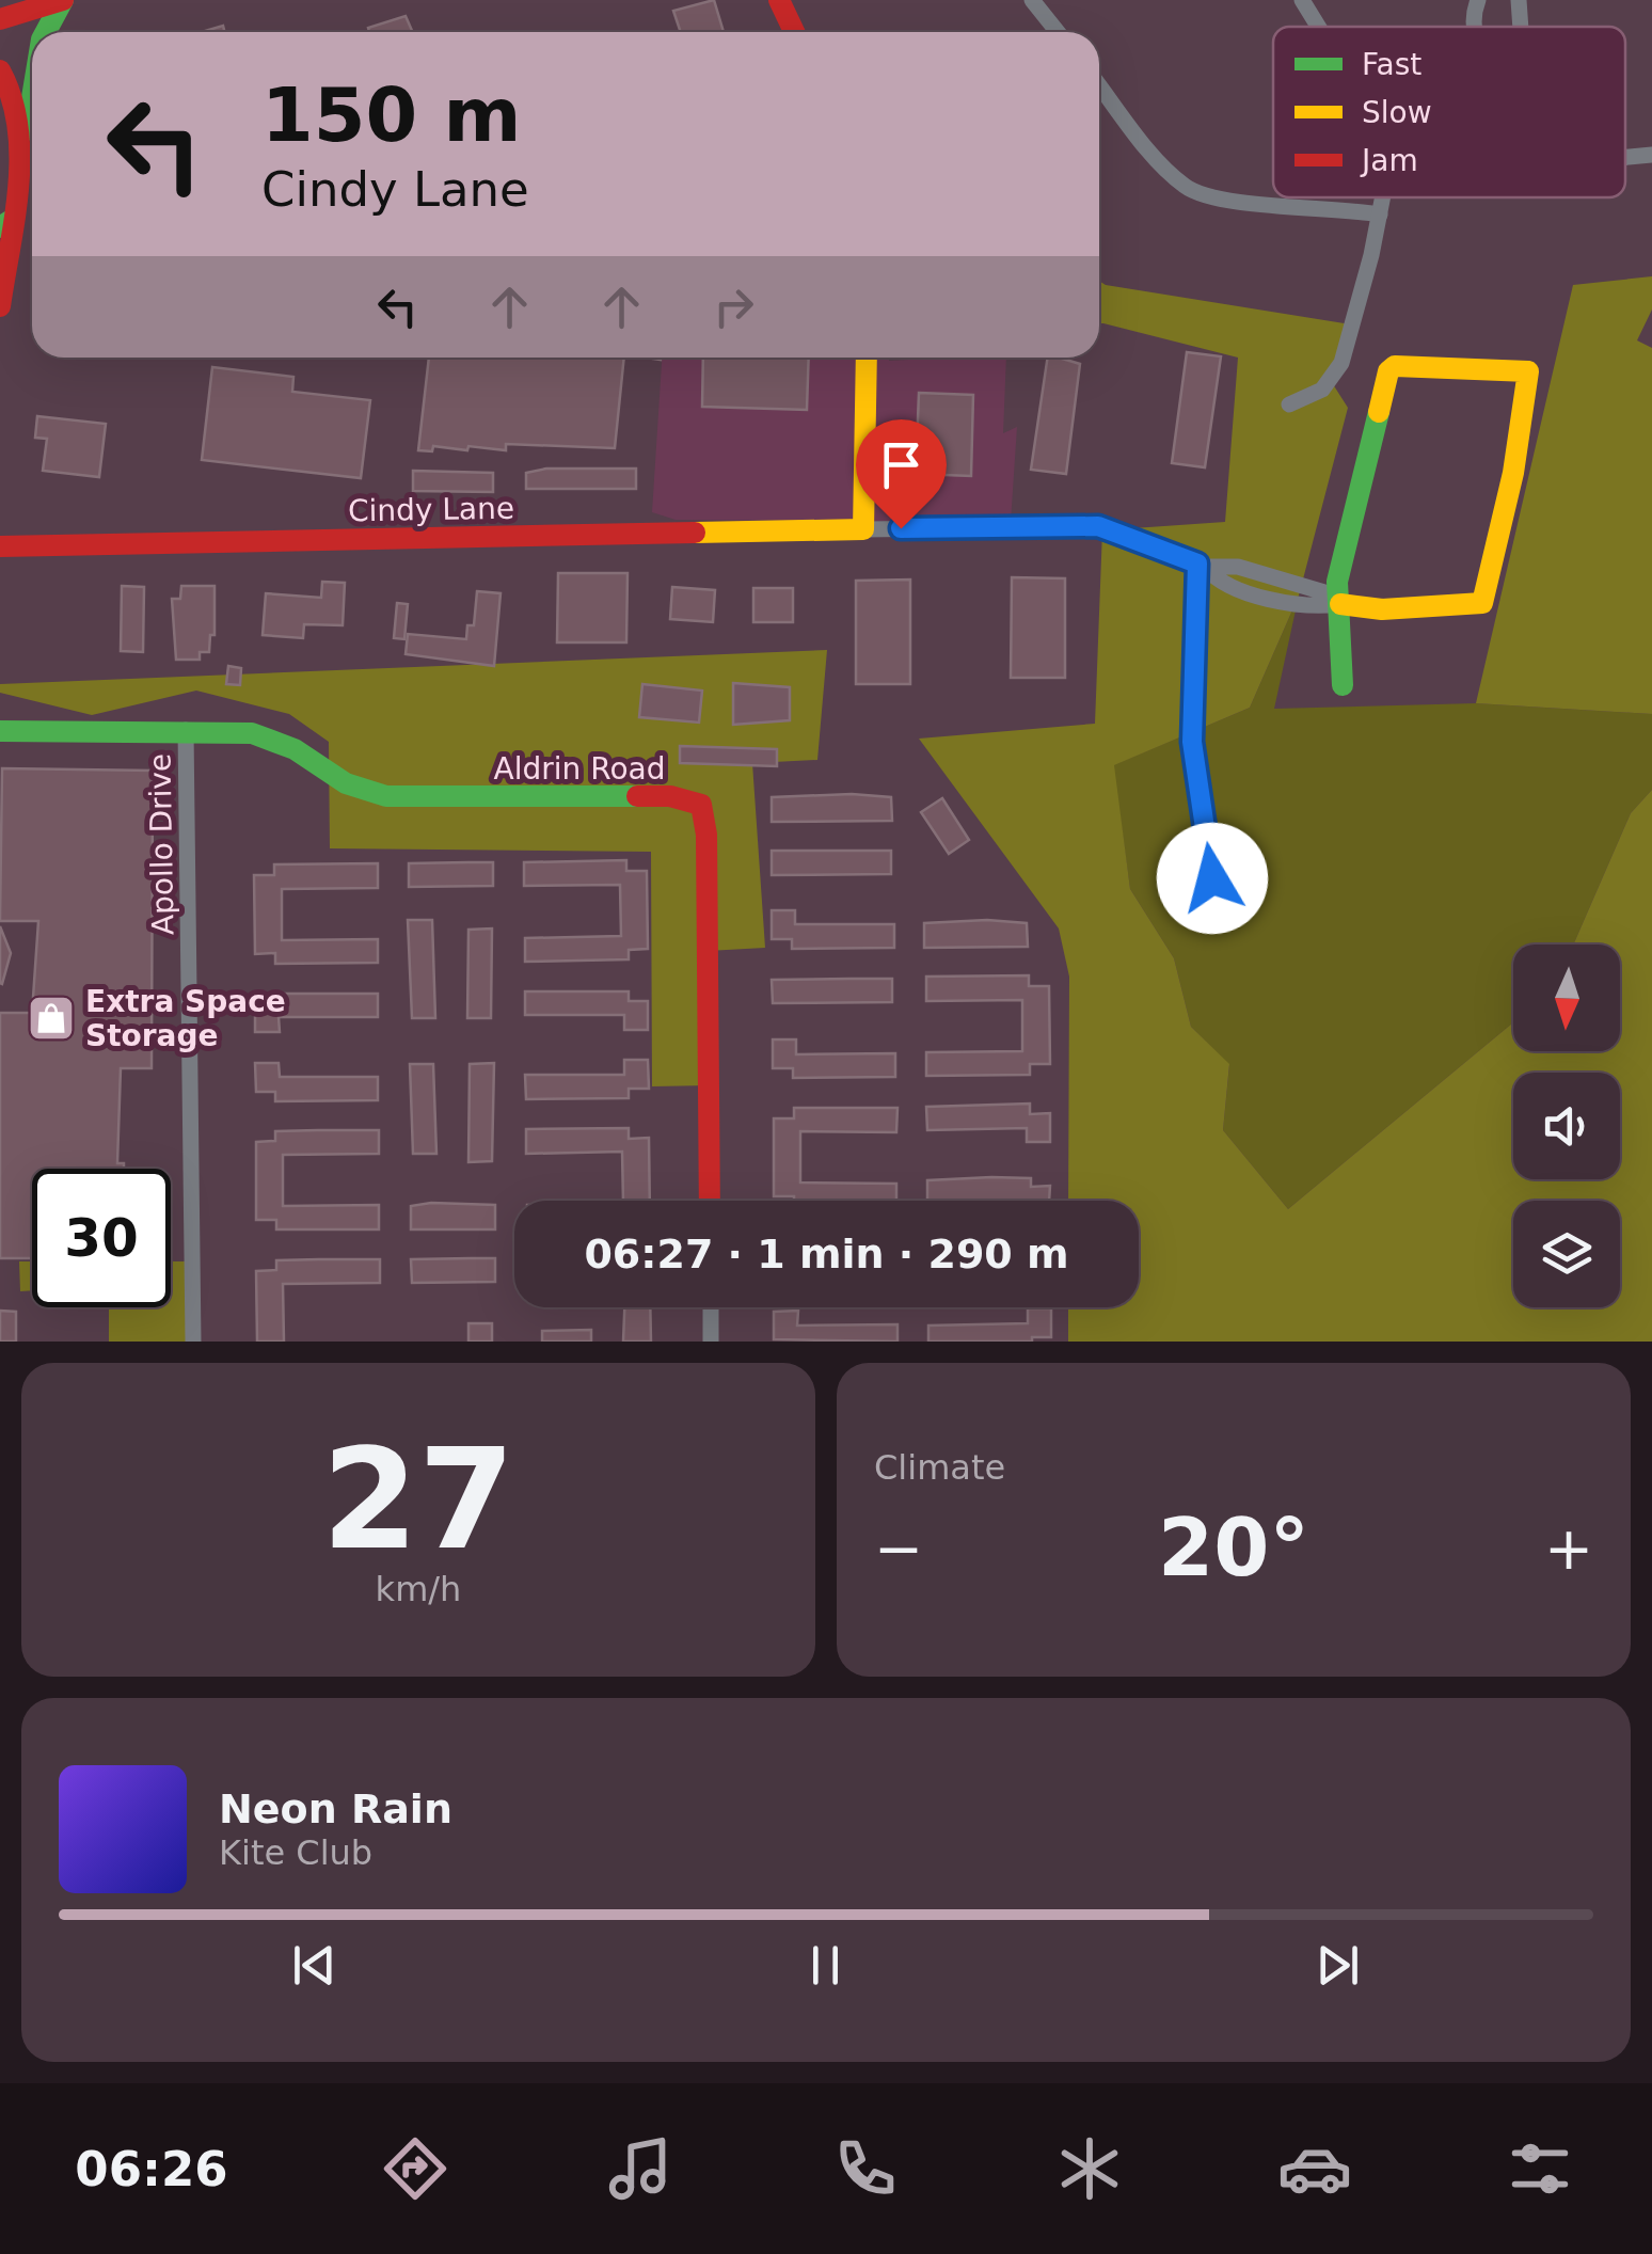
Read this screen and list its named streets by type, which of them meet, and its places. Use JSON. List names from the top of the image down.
{
  "streets": {
    "street": ["Cindy Lane", "Aldrin Road", "Apollo Drive"]
  },
  "crossings": [
    ["Aldrin Road", "Apollo Drive"]
  ],
  "places": {
    "shop": ["Extra Space Storage"]
  },
  "legend": ["Fast", "Slow", "Jam"],
  "north": "bottom",
  "page": {
    "turn": ["150 m", "Cindy Lane"],
    "limit": "30",
    "trip": "06:27 · 1 min · 290 m",
    "tile": [
      ["27", "km/h"],
      "Climate"
    ],
    "heat": ["−", "20°", "+"],
    "song": ["Neon Rain", "Kite Club"],
    "tabs": "06:26"
  }
}
